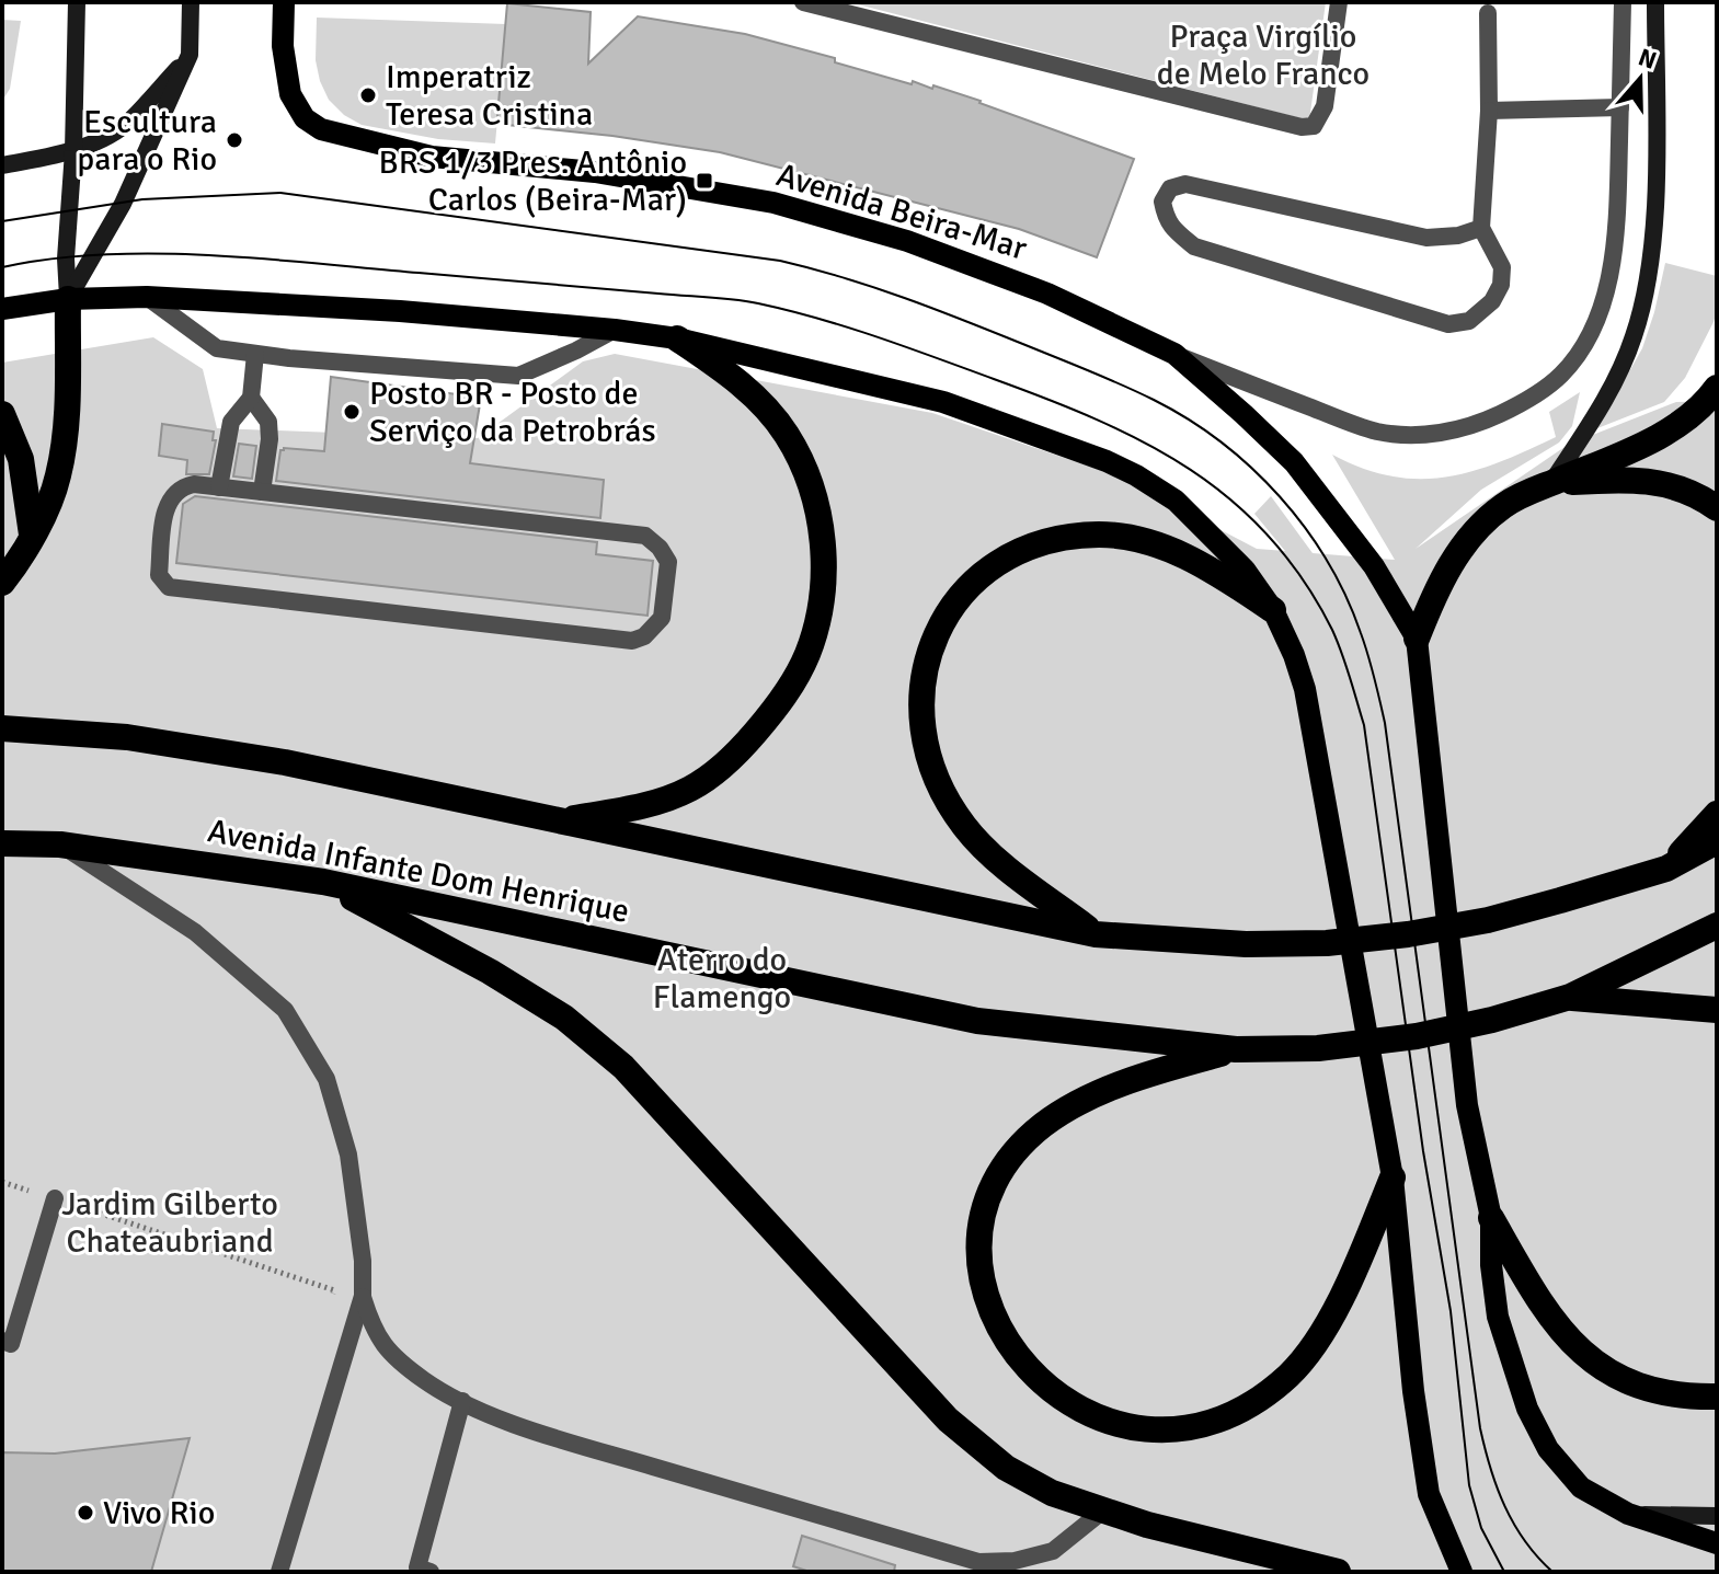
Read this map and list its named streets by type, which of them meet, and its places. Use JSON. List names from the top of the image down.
{
  "streets": {
    "highway": ["Avenida Infante Dom Henrique"],
    "main road": ["Avenida Beira-Mar"]
  },
  "parks": ["Praça Virgílio de Melo Franco", "Aterro do Flamengo", "Jardim Gilberto Chateaubriand"],
  "places": {
    "other": [
      "Imperatriz Teresa Cristina",
      "Escultura para o Rio",
      "Posto BR - Posto de Serviço da Petrobrás",
      "Vivo Rio"
    ],
    "transit": ["BRS 1/3 Pres. Antônio Carlos (Beira-Mar)"]
  },
  "north": "top"
}
